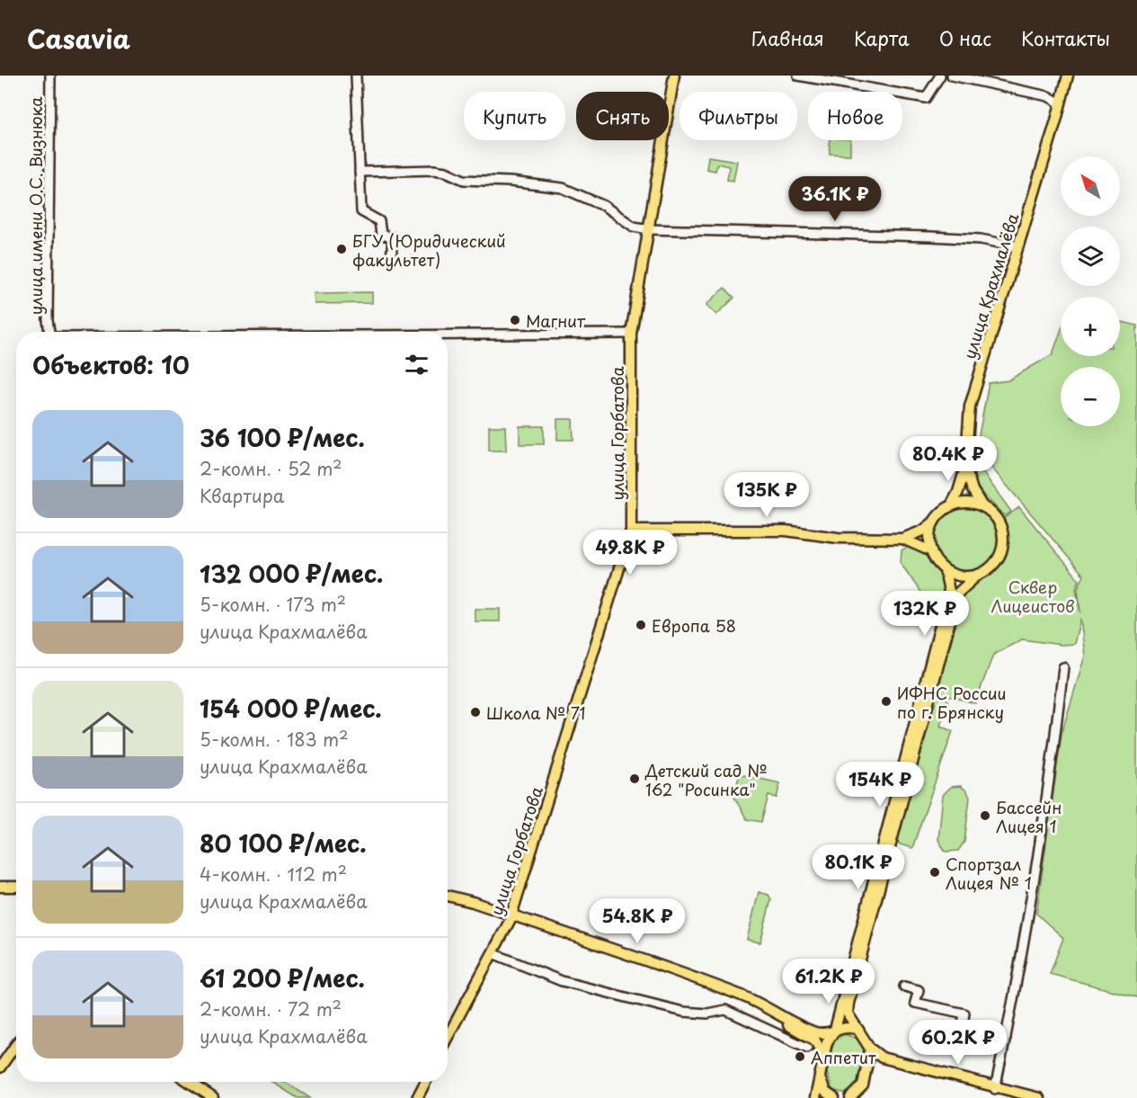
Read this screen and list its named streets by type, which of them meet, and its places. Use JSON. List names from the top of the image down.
{
  "streets": {
    "main road": ["улица Крахмалёва", "улица Горбатова"],
    "street": ["улица имени О.С. Визнюка"]
  },
  "parks": ["Сквер Лицеистов"],
  "places": [
    "БГУ (Юридический факультет)",
    "Магнит",
    "Европа 58",
    "ИФНС России по г. Брянску",
    "Школа № 71",
    "Детский сад № 162 \"Росинка\"",
    "Бассейн Лицея 1",
    "Спортзал Лицея № 1",
    "Аппетит"
  ],
  "north": "top left",
  "page": {
    "header": "Casavia",
    "nav": [
      "Главная",
      "Карта",
      "О нас",
      "Контакты"
    ],
    "chip": [
      "Купить",
      "Снять",
      "Фильтры",
      "Новое"
    ],
    "map_buttons": ["+", "−"],
    "price": [
      "36.1K ₽",
      "80.4K ₽",
      "135K ₽",
      "49.8K ₽",
      "132K ₽",
      "154K ₽",
      "80.1K ₽",
      "54.8K ₽",
      "61.2K ₽",
      "60.2K ₽"
    ],
    "heading": "Объектов: 10",
    "list": [
      {
        "name": "36 100 ₽/мес.",
        "note": "2-комн. · 52 m² · Квартира"
      },
      {
        "name": "132 000 ₽/мес.",
        "note": "5-комн. · 173 m² · улица Крахмалёва"
      },
      {
        "name": "154 000 ₽/мес.",
        "note": "5-комн. · 183 m² · улица Крахмалёва"
      },
      {
        "name": "80 100 ₽/мес.",
        "note": "4-комн. · 112 m² · улица Крахмалёва"
      },
      {
        "name": "61 200 ₽/мес.",
        "note": "2-комн. · 72 m² · улица Крахмалёва"
      }
    ]
  }
}
